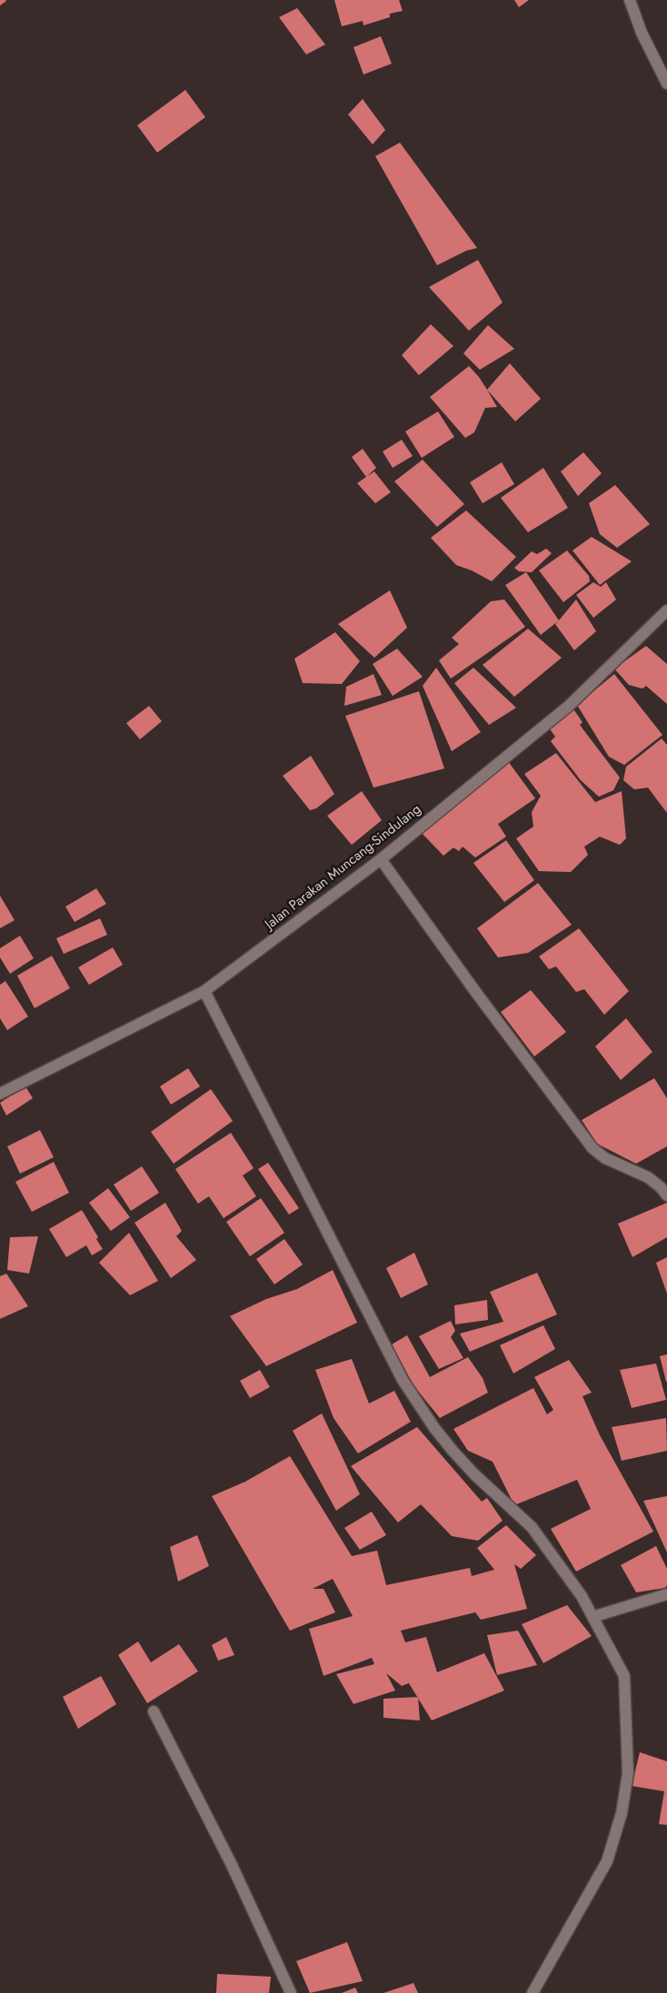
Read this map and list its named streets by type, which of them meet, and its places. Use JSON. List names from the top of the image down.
{
  "streets": {
    "street": ["Jalan Parakan Muncang-Sindulang"]
  }
}
